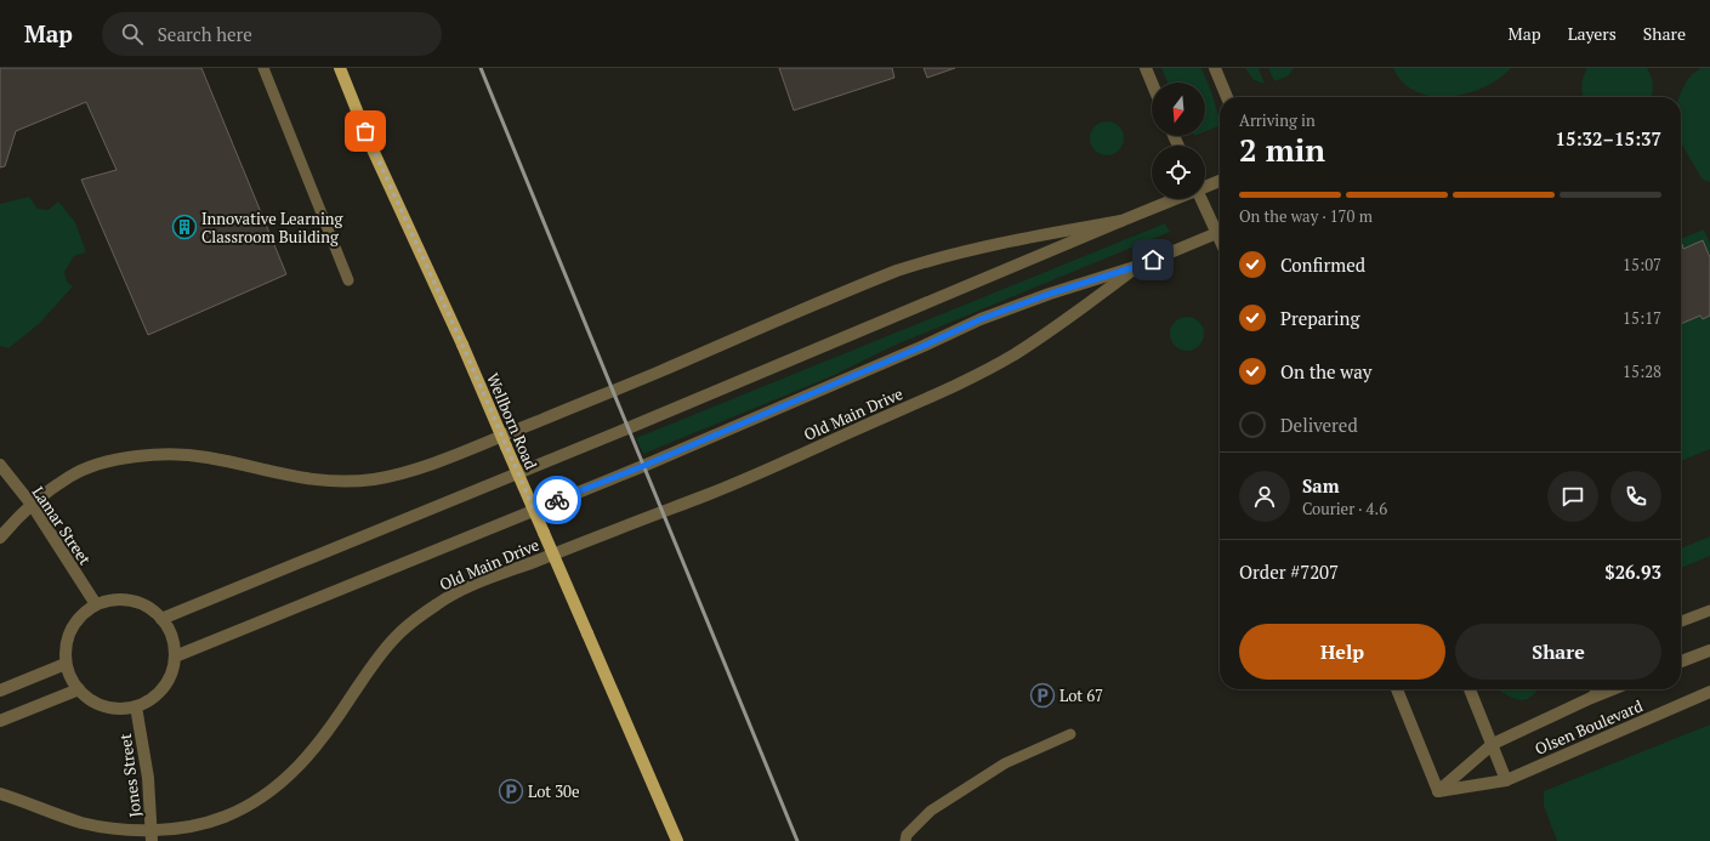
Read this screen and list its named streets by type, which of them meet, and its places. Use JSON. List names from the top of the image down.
{
  "streets": {
    "main road": ["Wellborn Road"],
    "street": [
      "Old Main Drive",
      "Lamar Street",
      "Olsen Boulevard",
      "Jones Street"
    ]
  },
  "crossings": [
    ["Old Main Drive", "Wellborn Road"],
    ["Old Main Drive", "Lamar Street"],
    ["Old Main Drive", "Jones Street"],
    ["Lamar Street", "Jones Street"]
  ],
  "places": {
    "building": ["Innovative Learning Classroom Building"],
    "parking": ["Lot 67", "Lot 30e"]
  },
  "north": "bottom",
  "page": {
    "header": "Map",
    "search": "Search here",
    "nav": ["Map", "Layers", "Share"],
    "heading": ["2 min", "Arriving in", "15:32–15:37"],
    "panel": [
      "Sam",
      "Courier · 4.6",
      "Order #7207",
      "$26.93"
    ],
    "bar": "On the way · 170 m",
    "list": [
      ["Confirmed", "15:07"],
      ["Preparing", "15:17"],
      ["On the way", "15:28"],
      "Delivered"
    ],
    "buttons": ["Help", "Share"]
  }
}
